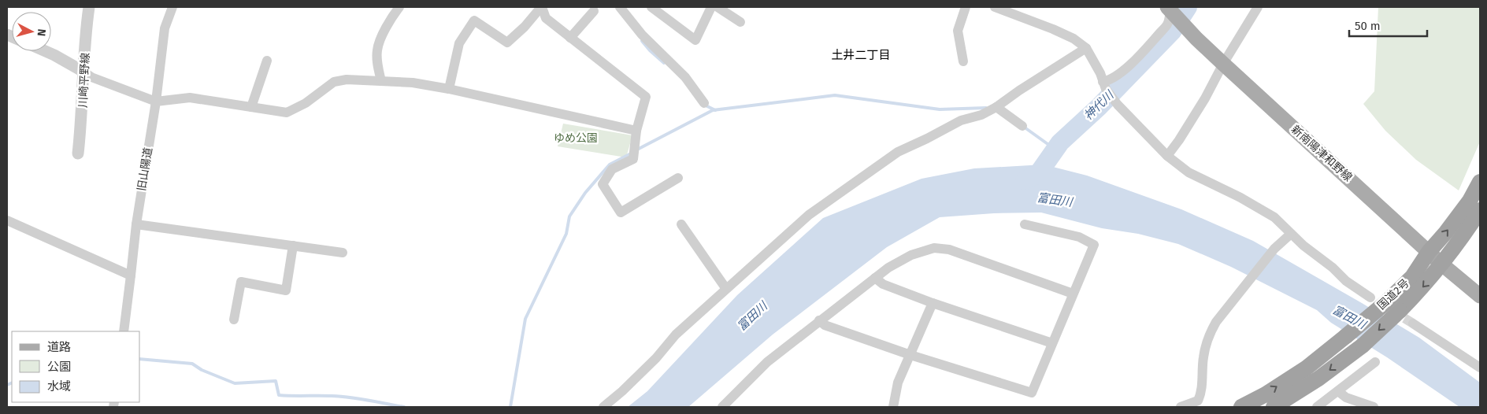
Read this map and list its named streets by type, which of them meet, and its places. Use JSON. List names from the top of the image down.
{
  "streets": {
    "highway": ["国道2号"],
    "main road": ["新南陽津和野線"],
    "street": ["川崎平野線", "旧山陽道"]
  },
  "crossings": [
    ["新南陽津和野線", "国道2号"]
  ],
  "districts": ["土井二丁目"],
  "water": ["神代川", "富田川"],
  "parks": ["ゆめ公園"],
  "legend": ["道路", "公園", "水域"],
  "scale_bar": "50 m",
  "north": "right"
}
